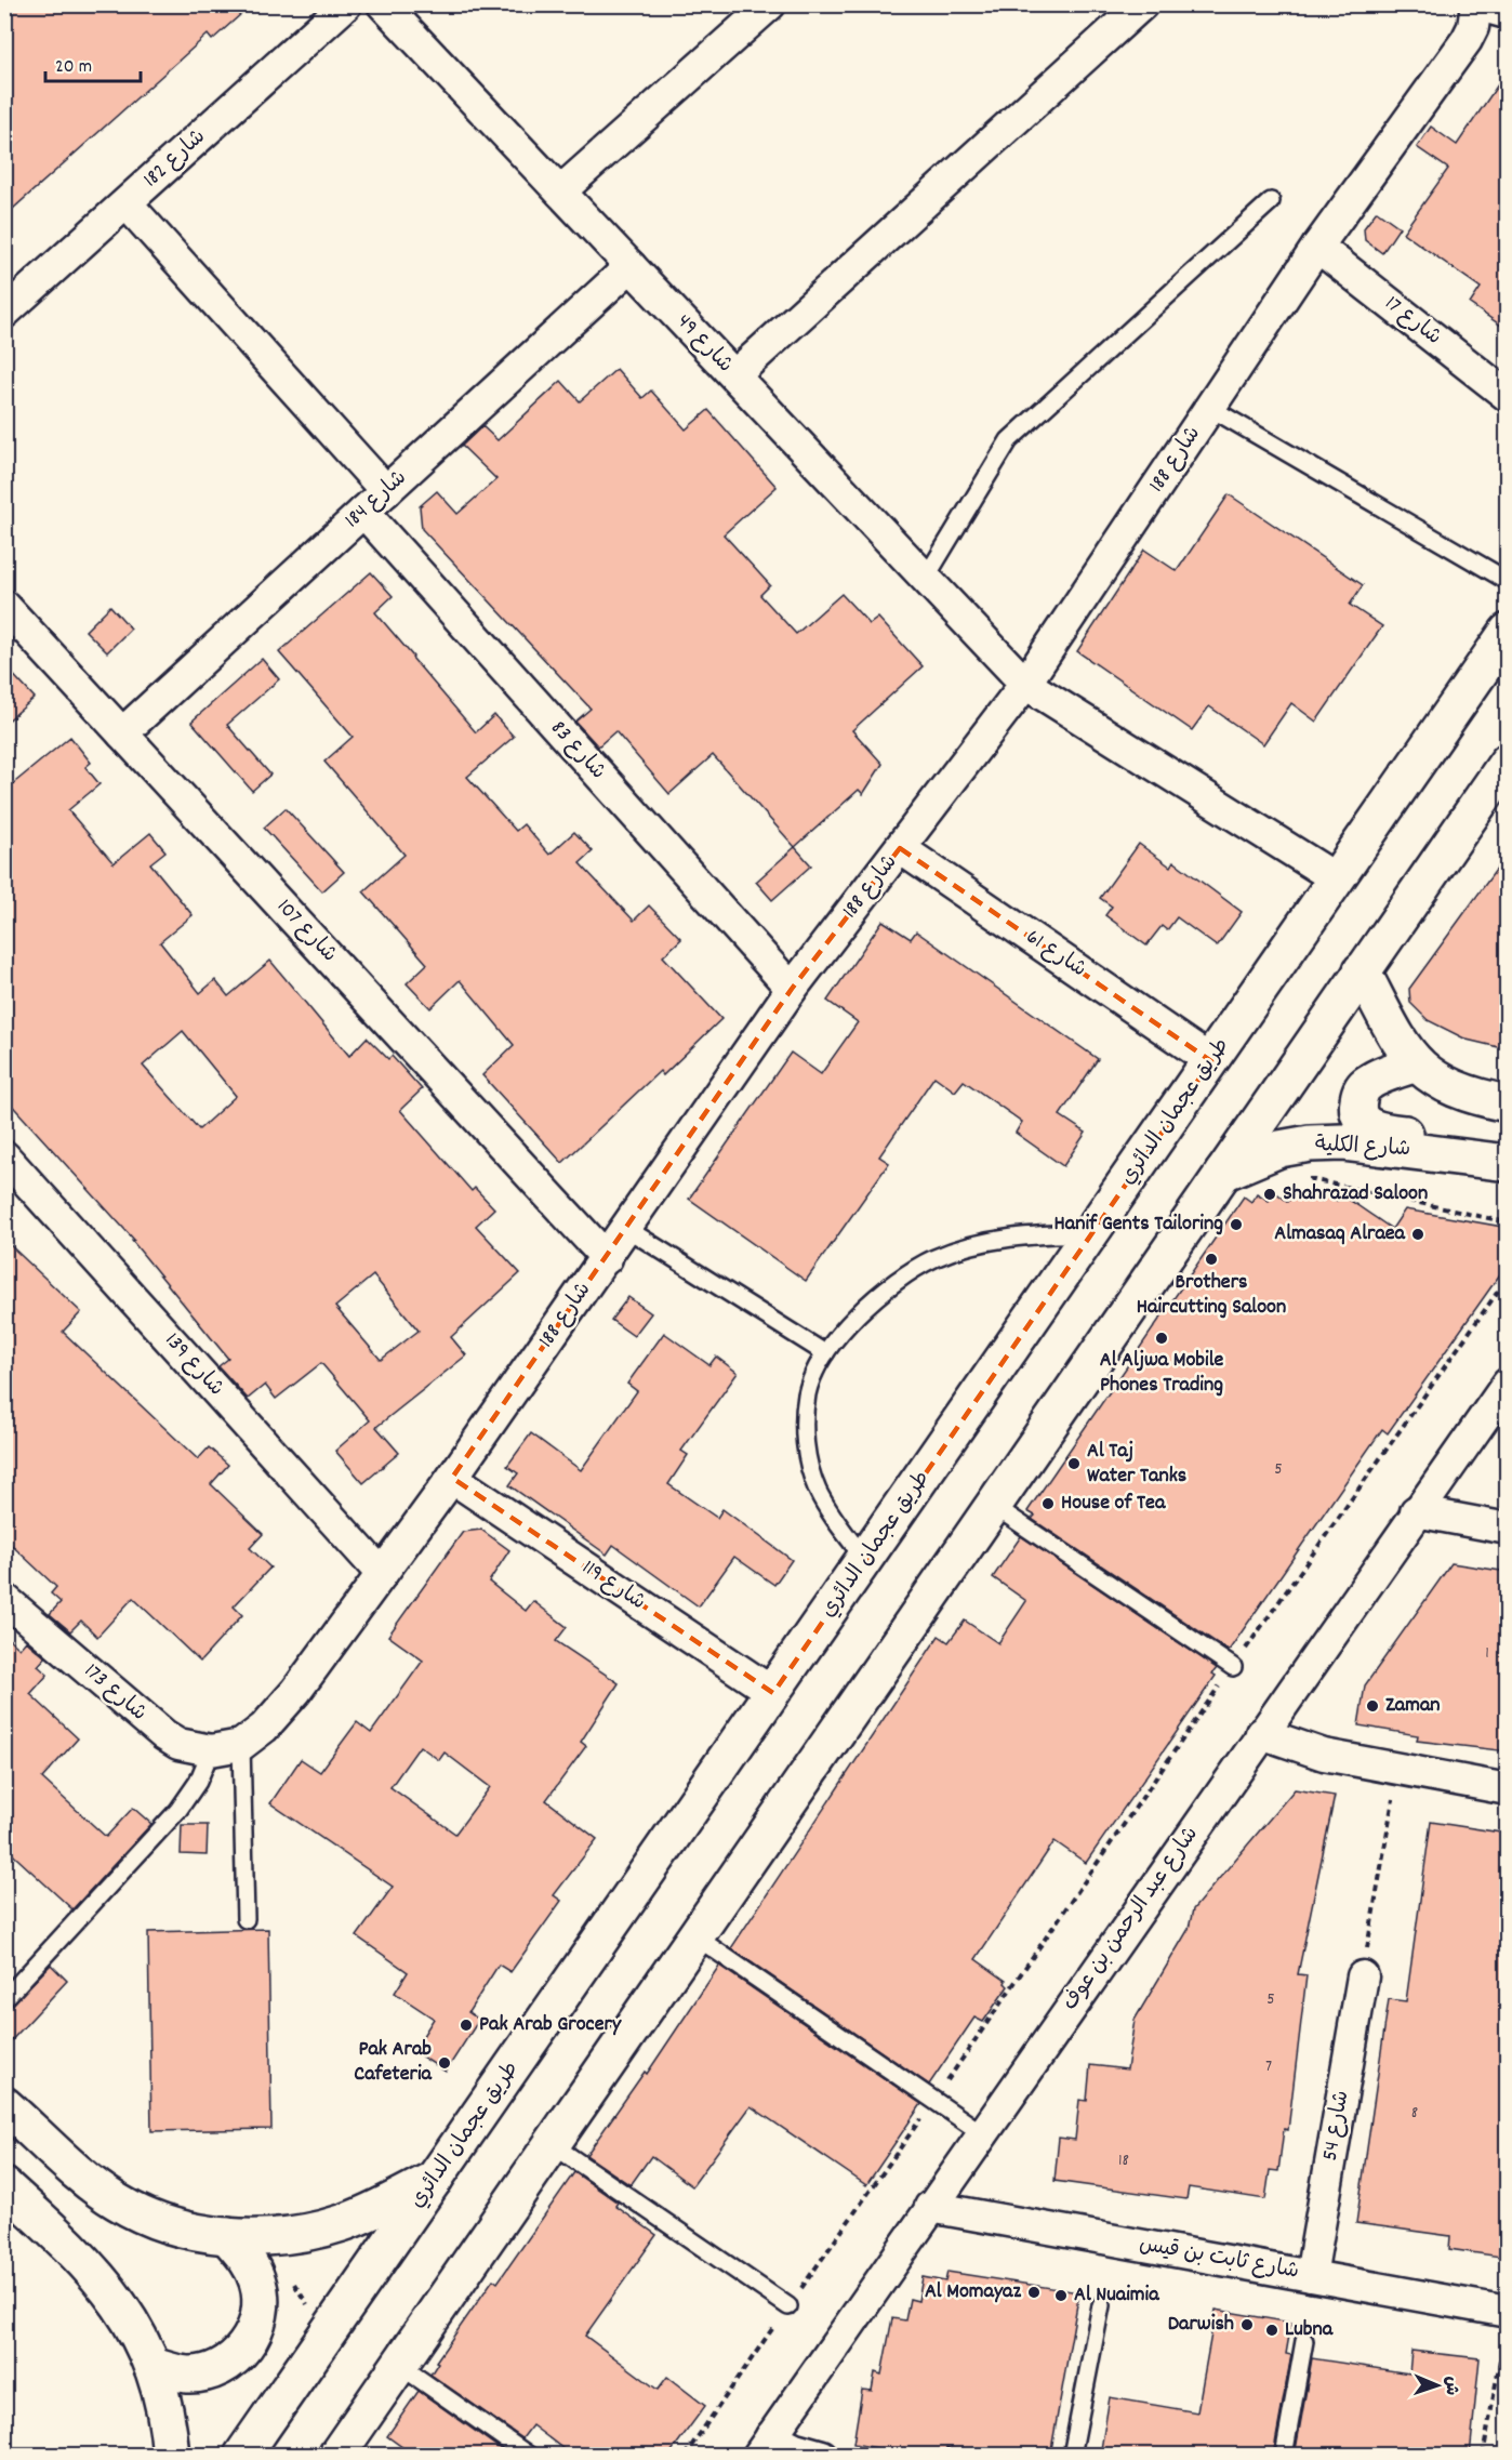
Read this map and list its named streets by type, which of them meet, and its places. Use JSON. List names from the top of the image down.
{
  "streets": {
    "main road": ["طريق عجمان الدائري", "شارع الكلية"],
    "street": [
      "شارع 182",
      "شارع 17",
      "شارع 49",
      "شارع 188",
      "شارع 184",
      "شارع 83",
      "شارع 107",
      "شارع 61",
      "شارع 139",
      "شارع 119",
      "شارع 173",
      "شارع عبد الرحمن بن عوف",
      "شارع 54",
      "شارع ثابت بن قيس"
    ]
  },
  "crossings": [
    ["شارع 17", "شارع 188"],
    ["شارع 49", "شارع 188"],
    ["شارع 49", "شارع 184"],
    ["شارع 49", "طريق عجمان الدائري"],
    ["شارع 188", "شارع 83"],
    ["شارع 188", "شارع 107"],
    ["شارع 188", "شارع 61"],
    ["شارع 188", "شارع 139"],
    ["شارع 188", "شارع 119"],
    ["شارع 188", "شارع 173"],
    ["شارع 184", "شارع 83"],
    ["شارع 184", "شارع 107"],
    ["شارع 61", "طريق عجمان الدائري"],
    ["طريق عجمان الدائري", "شارع 119"],
    ["شارع عبد الرحمن بن عوف", "شارع ثابت بن قيس"],
    ["شارع 54", "شارع ثابت بن قيس"]
  ],
  "places": [
    "Shahrazad Saloon",
    "Hanif Gents Tailoring",
    "Almasaq Alraea",
    "Brothers Haircutting Saloon",
    "Al Aljwa Mobile Phones Trading",
    "Al Taj Water Tanks",
    "House of Tea",
    "Zaman",
    "Pak Arab Grocery",
    "Pak Arab Cafeteria",
    "Al Momayaz",
    "Al Nuaimia",
    "Darwish",
    "Lubna"
  ],
  "house_numbers": [
    "5",
    "1",
    "5",
    "7",
    "8",
    "18"
  ],
  "scale_bar": "20 m",
  "north": "right"
}
